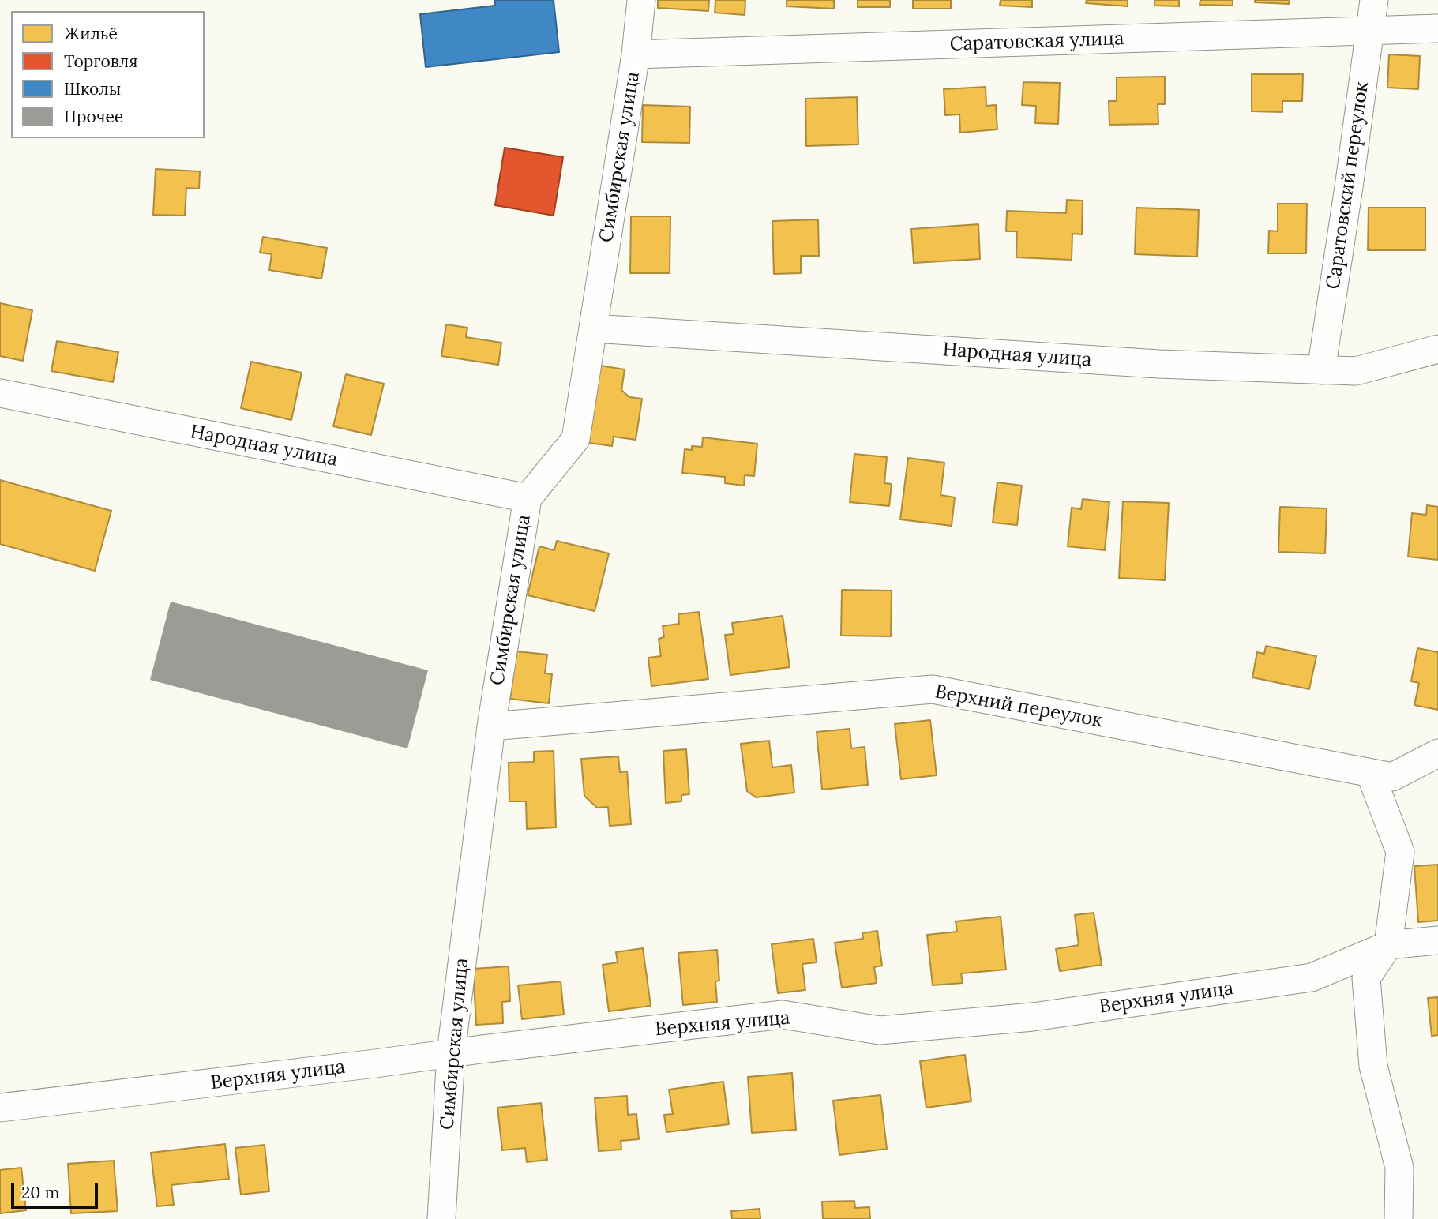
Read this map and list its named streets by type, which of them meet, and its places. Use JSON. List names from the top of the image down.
{
  "streets": {
    "street": [
      "Саратовская улица",
      "Симбирская улица",
      "Саратовский переулок",
      "Народная улица",
      "Верхний переулок",
      "Верхняя улица"
    ]
  },
  "crossings": [
    ["Саратовская улица", "Симбирская улица"],
    ["Саратовская улица", "Саратовский переулок"],
    ["Симбирская улица", "Народная улица"],
    ["Симбирская улица", "Верхний переулок"],
    ["Симбирская улица", "Верхняя улица"],
    ["Саратовский переулок", "Народная улица"]
  ],
  "legend": [
    "Жильё",
    "Торговля",
    "Школы",
    "Прочее"
  ],
  "scale_bar": "20 m"
}
